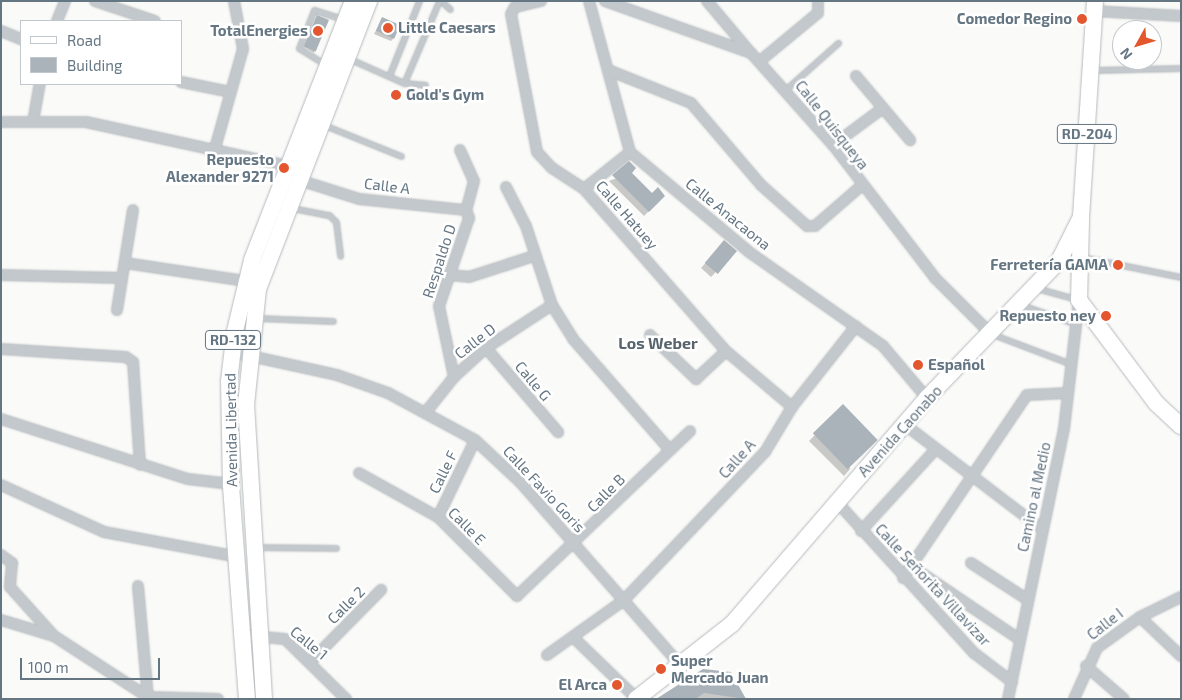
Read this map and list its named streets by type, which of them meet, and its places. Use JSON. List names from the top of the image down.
{
  "streets": {
    "main road": [
      "RD-204",
      "RD-132",
      "Avenida Libertad",
      "Avenida Caonabo"
    ],
    "street": [
      "Calle Quisqueya",
      "Calle A",
      "Calle Anacaona",
      "Calle Hatuey",
      "Respaldo D",
      "Calle D",
      "Calle G",
      "Calle F",
      "Calle Favio Goris",
      "Calle B",
      "Camino al Medio",
      "Calle E",
      "Calle Señorita Villavizar",
      "Calle 2",
      "Calle I",
      "Calle 1"
    ]
  },
  "crossings": [
    ["Calle Quisqueya", "Avenida Caonabo"],
    ["RD-204", "Avenida Caonabo"],
    ["RD-204", "Camino al Medio"],
    ["Calle A", "Calle Anacaona"],
    ["Calle A", "Calle Hatuey"],
    ["Calle A", "Respaldo D"],
    ["Calle A", "Avenida Libertad"],
    ["Calle A", "Calle Favio Goris"],
    ["Calle Anacaona", "Avenida Caonabo"],
    ["Respaldo D", "Calle D"],
    ["Calle D", "Calle G"],
    ["Calle D", "Calle Favio Goris"],
    ["Avenida Libertad", "Calle Favio Goris"],
    ["Avenida Libertad", "Calle 1"],
    ["Avenida Caonabo", "Calle Favio Goris"],
    ["Avenida Caonabo", "Calle Señorita Villavizar"],
    ["Calle F", "Calle Favio Goris"],
    ["Calle F", "Calle E"],
    ["Calle Favio Goris", "Calle B"],
    ["Calle B", "Calle E"],
    ["Camino al Medio", "Calle Señorita Villavizar"],
    ["Calle 2", "Calle 1"]
  ],
  "districts": ["Los Weber"],
  "places": [
    "Comedor Regino",
    "Little Caesars",
    "TotalEnergies",
    "Gold's Gym",
    "Repuesto Alexander 9271",
    "Ferretería GAMA",
    "Repuesto ney",
    "Español",
    "Super Mercado Juan",
    "El Arca"
  ],
  "legend": ["Road", "Building"],
  "scale_bar": "100 m",
  "north": "bottom left"
}
